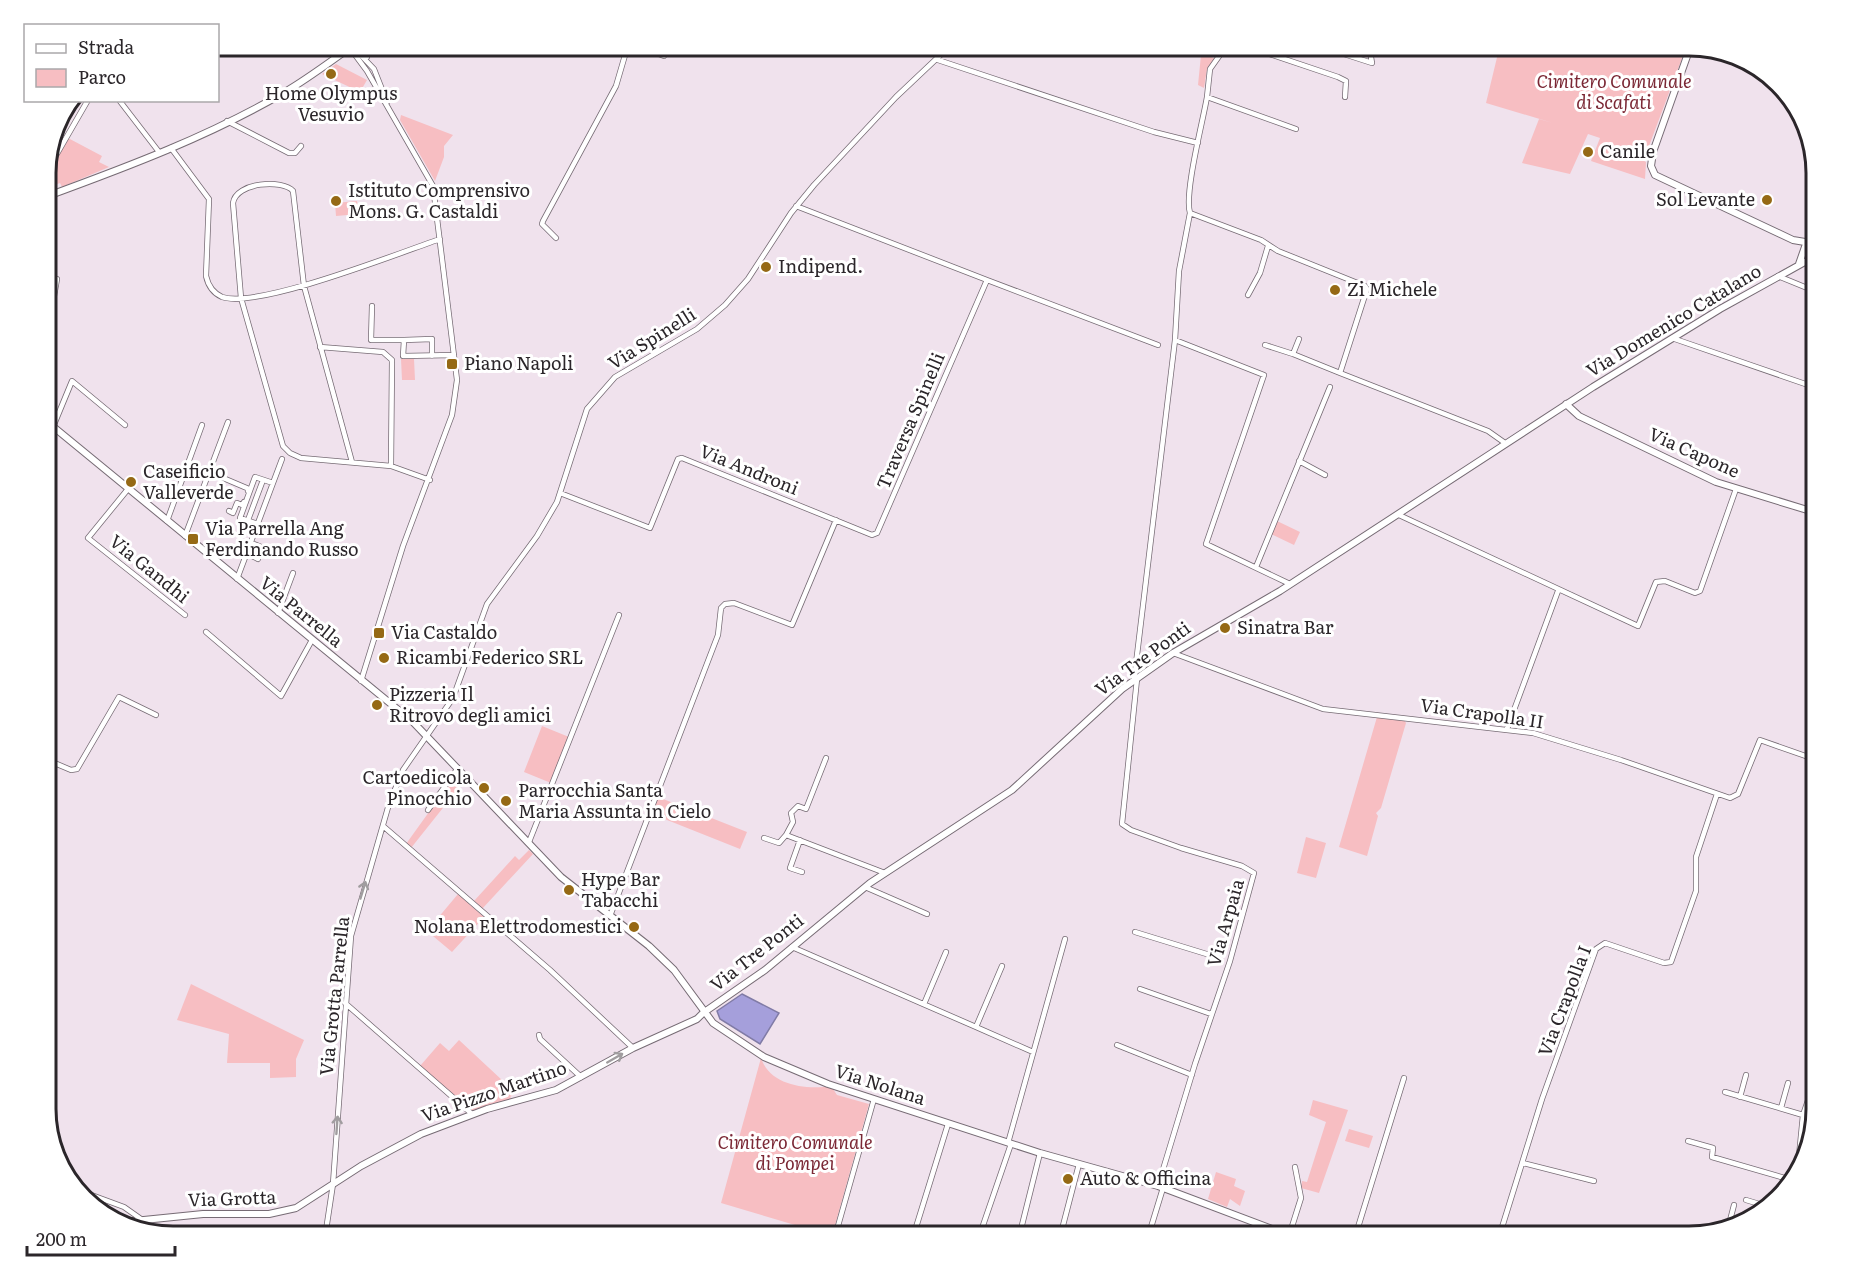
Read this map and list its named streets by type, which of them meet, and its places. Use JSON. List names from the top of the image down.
{
  "streets": {
    "street": [
      "Via Domenico Catalano",
      "Via Spinelli",
      "Traversa Spinelli",
      "Via Capone",
      "Via Androni",
      "Via Gandhi",
      "Via Parrella",
      "Via Tre Ponti",
      "Via Crapolla II",
      "Via Arpaia",
      "Via Grotta Parrella",
      "Via Crapolla I",
      "Via Nolana",
      "Via Pizzo Martino",
      "Via Grotta"
    ]
  },
  "crossings": [
    ["Via Domenico Catalano", "Via Capone"],
    ["Via Domenico Catalano", "Via Tre Ponti"],
    ["Via Spinelli", "Via Androni"],
    ["Via Spinelli", "Via Parrella"],
    ["Via Spinelli", "Via Grotta Parrella"],
    ["Via Spinelli", "Via Nolana"],
    ["Traversa Spinelli", "Via Androni"],
    ["Via Capone", "Via Tre Ponti"],
    ["Via Gandhi", "Via Parrella"],
    ["Via Parrella", "Via Grotta Parrella"],
    ["Via Parrella", "Via Nolana"],
    ["Via Tre Ponti", "Via Crapolla II"],
    ["Via Tre Ponti", "Via Arpaia"],
    ["Via Tre Ponti", "Via Nolana"],
    ["Via Tre Ponti", "Via Pizzo Martino"],
    ["Via Crapolla II", "Via Crapolla I"],
    ["Via Arpaia", "Via Nolana"],
    ["Via Grotta Parrella", "Via Nolana"],
    ["Via Grotta Parrella", "Via Pizzo Martino"],
    ["Via Grotta Parrella", "Via Grotta"],
    ["Via Nolana", "Via Pizzo Martino"],
    ["Via Pizzo Martino", "Via Grotta"]
  ],
  "one_way": ["Via Grotta Parrella"],
  "parks": ["Cimitero Comunale di Scafati", "Cimitero Comunale di Pompei"],
  "places": {
    "other": [
      "Home Olympus Vesuvio",
      "Canile",
      "Sol Levante",
      "Istituto Comprensivo Mons. G. Castaldi",
      "Indipend.",
      "Zi Michele",
      "Caseificio Valleverde",
      "Sinatra Bar",
      "Ricambi Federico SRL",
      "Pizzeria Il Ritrovo degli amici",
      "Cartoedicola Pinocchio",
      "Parrocchia Santa Maria Assunta in Cielo",
      "Hype Bar Tabacchi",
      "Nolana Elettrodomestici",
      "Auto & Officina"
    ],
    "transit": ["Piano Napoli", "Via Parrella Ang Ferdinando Russo", "Via Castaldo"]
  },
  "legend": ["Strada", "Parco"],
  "scale_bar": "200 m"
}
